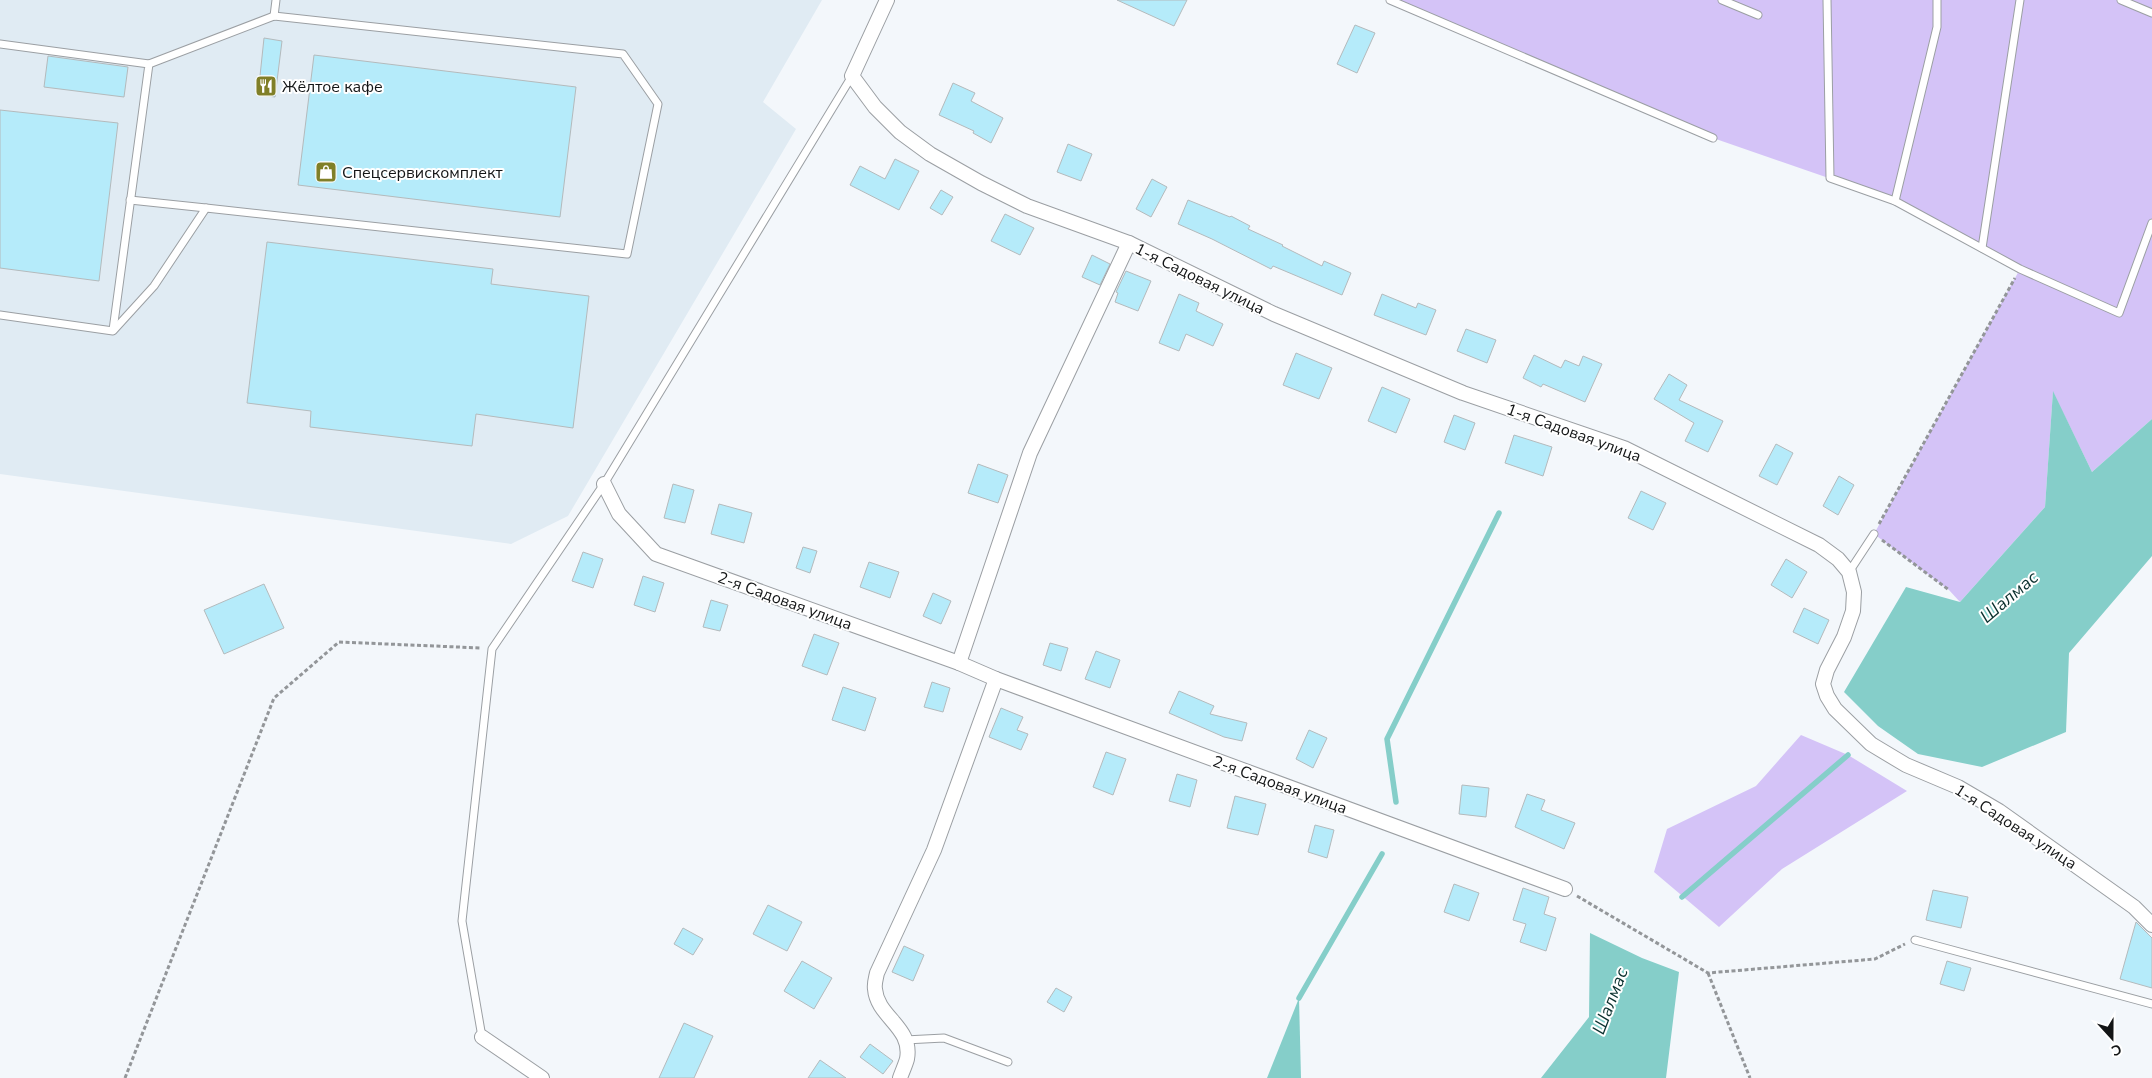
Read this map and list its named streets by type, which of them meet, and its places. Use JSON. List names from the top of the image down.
{
  "streets": {
    "street": ["1-я Садовая улица", "2-я Садовая улица"]
  },
  "water": ["Шалмас"],
  "places": {
    "restaurant": ["Жёлтое кафе"],
    "shop": ["Спецсервискомплект"]
  },
  "north": "bottom"
}
